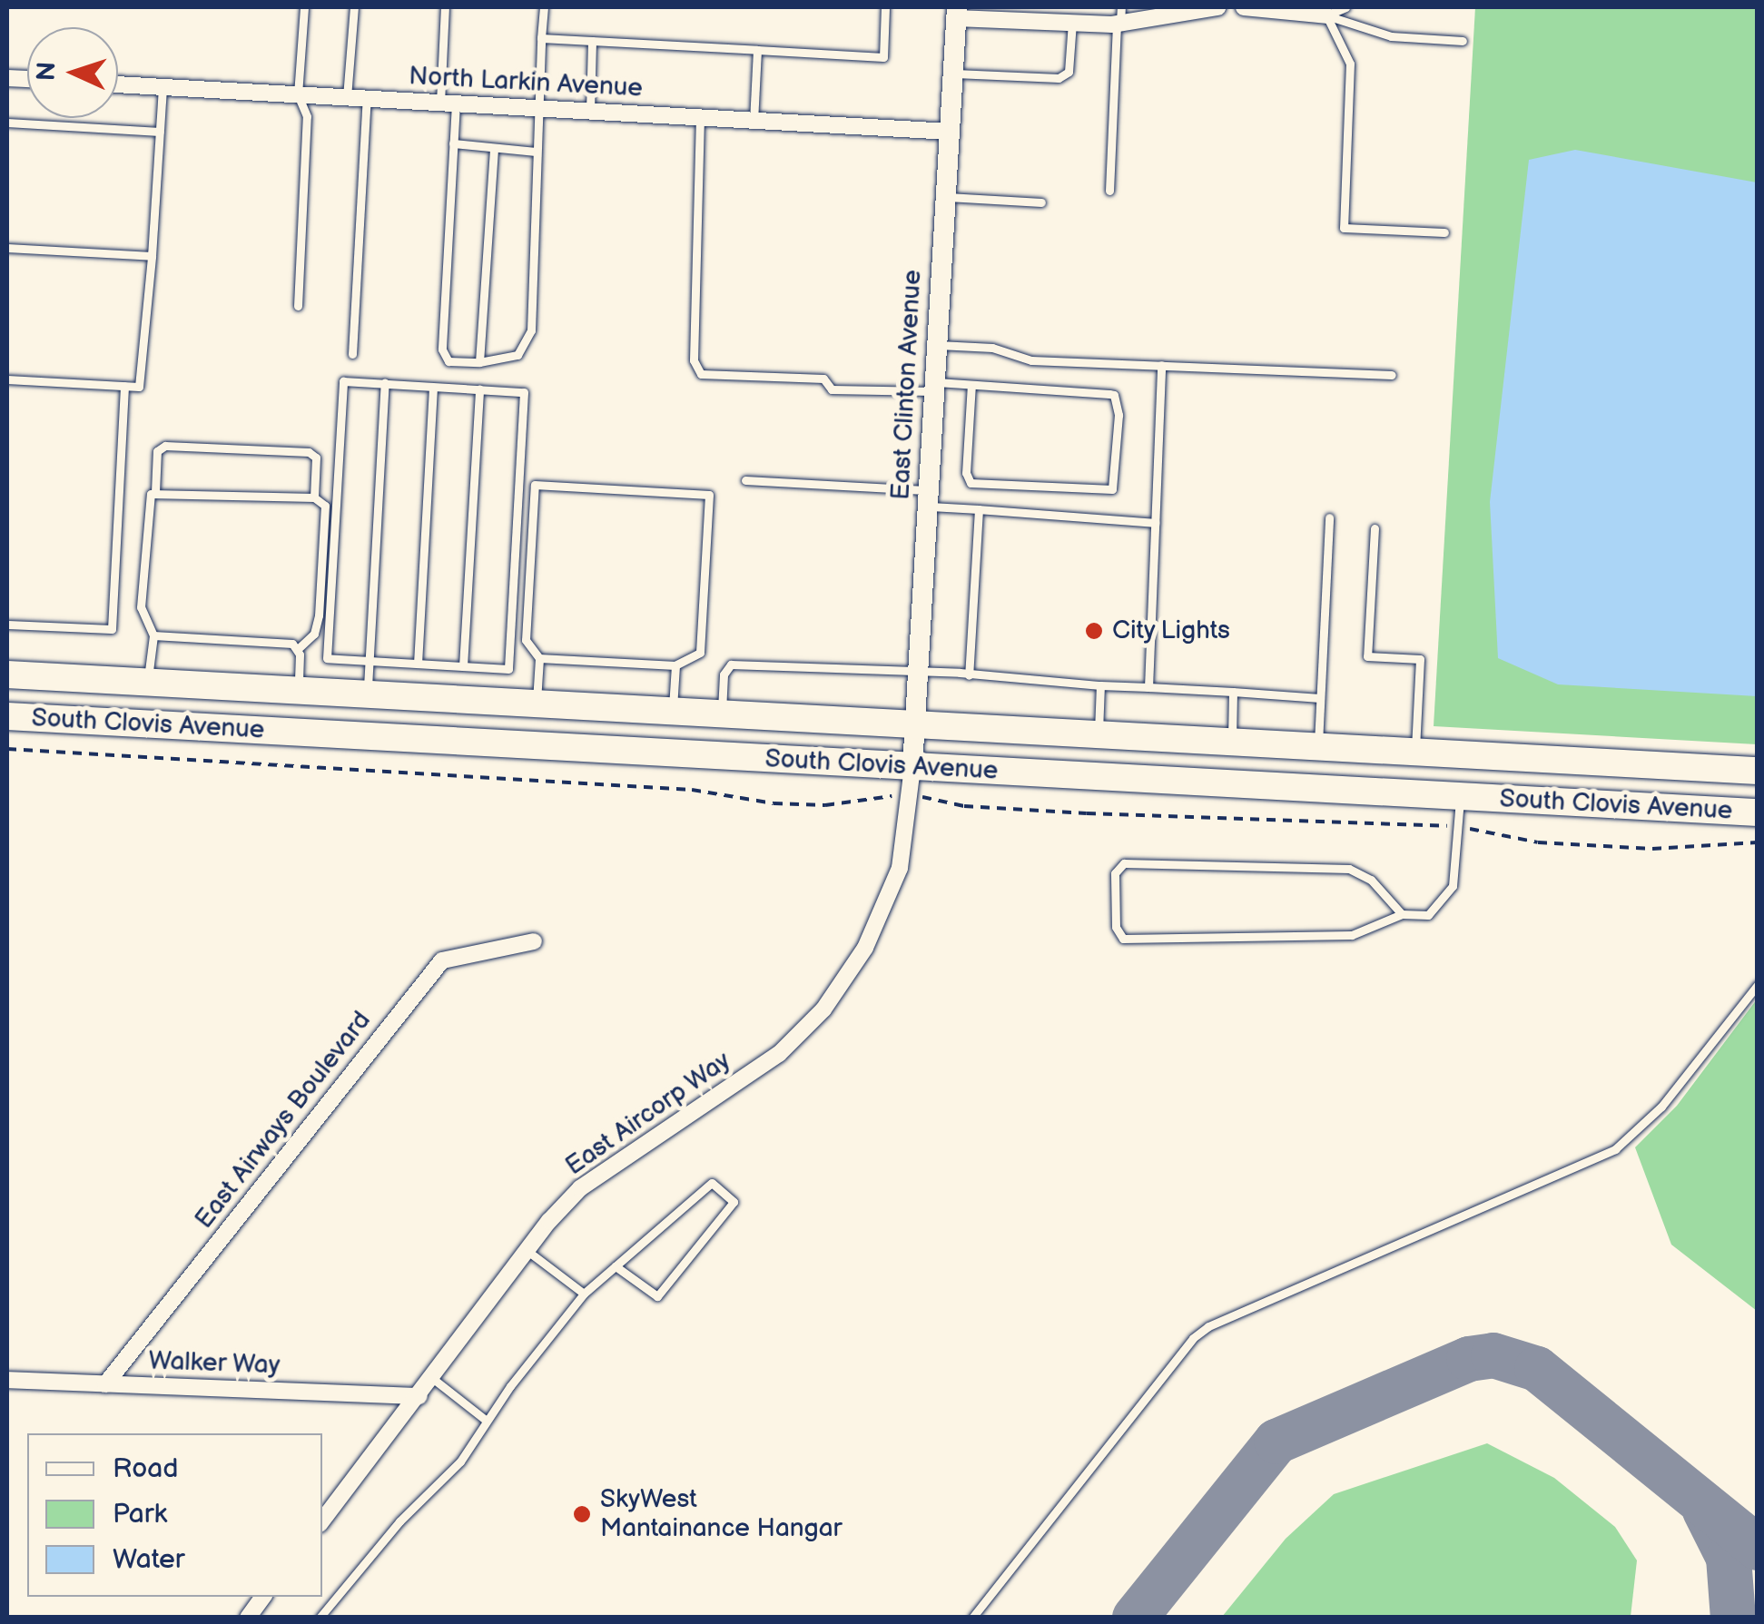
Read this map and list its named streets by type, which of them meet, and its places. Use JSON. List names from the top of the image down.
{
  "streets": {
    "main road": ["South Clovis Avenue"],
    "street": [
      "North Larkin Avenue",
      "East Clinton Avenue",
      "East Aircorp Way",
      "East Airways Boulevard",
      "Walker Way"
    ]
  },
  "crossings": [
    ["North Larkin Avenue", "East Clinton Avenue"],
    ["East Clinton Avenue", "South Clovis Avenue"],
    ["East Clinton Avenue", "East Aircorp Way"],
    ["South Clovis Avenue", "East Aircorp Way"],
    ["East Aircorp Way", "Walker Way"],
    ["East Airways Boulevard", "Walker Way"]
  ],
  "places": ["City Lights", "SkyWest Mantainance Hangar"],
  "legend": ["Road", "Park", "Water"],
  "north": "left"
}
